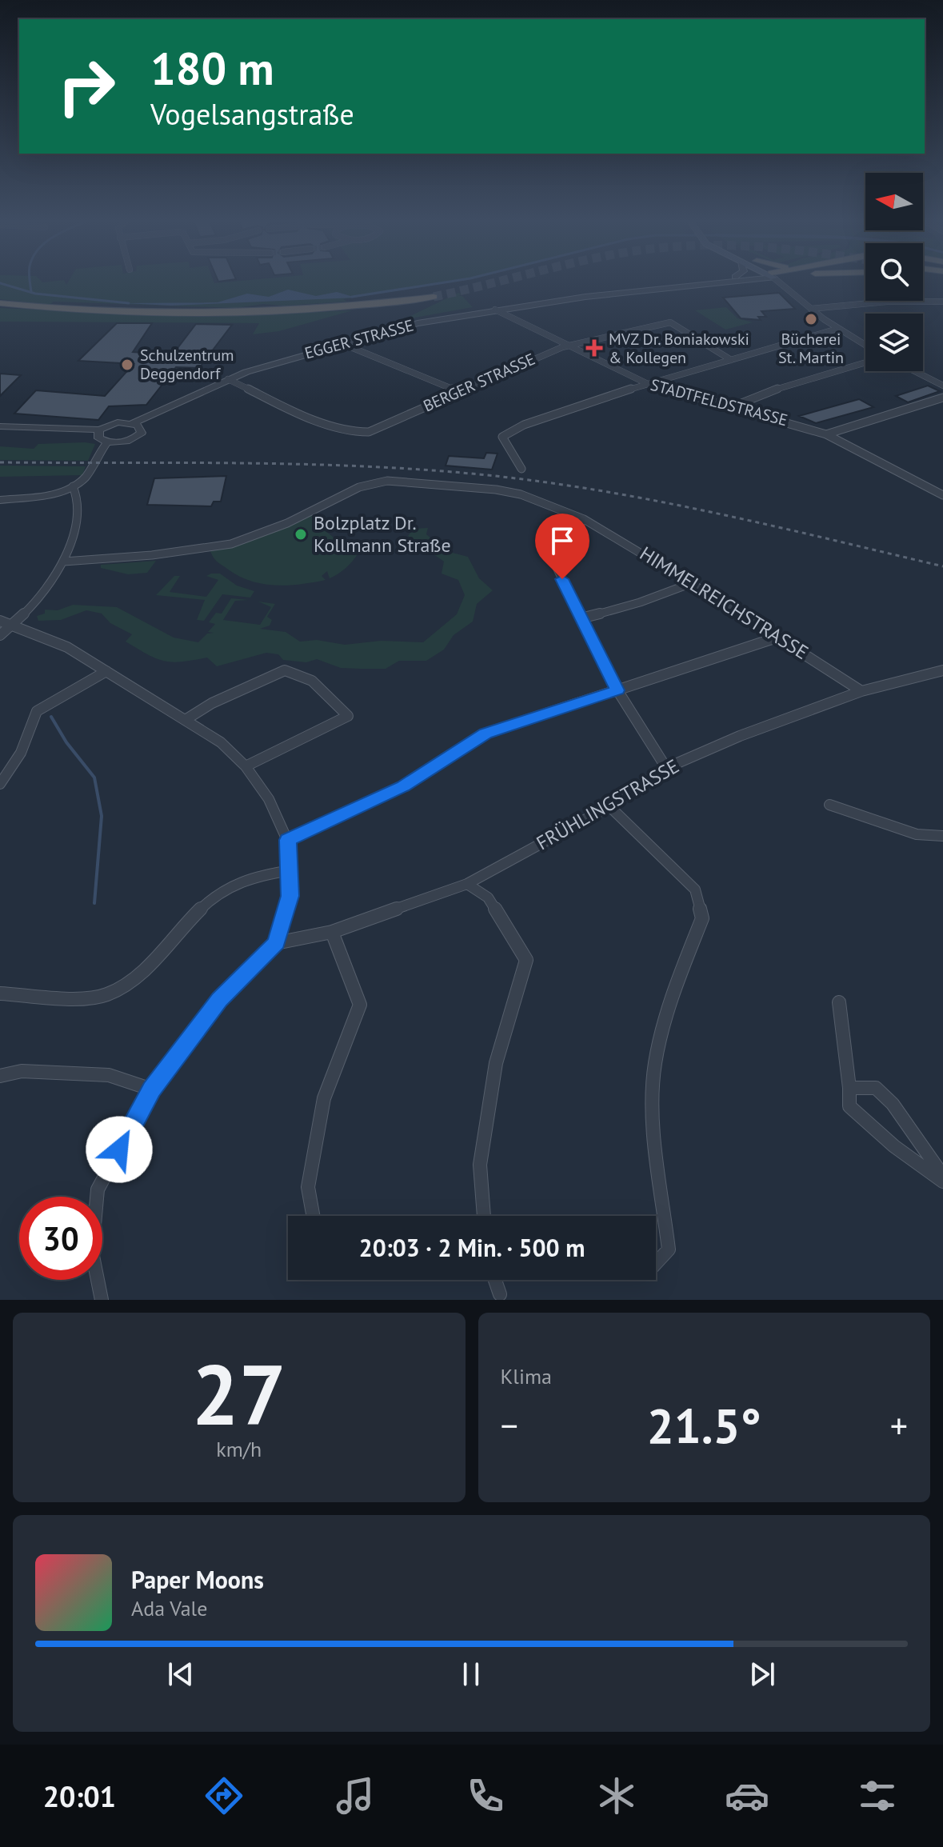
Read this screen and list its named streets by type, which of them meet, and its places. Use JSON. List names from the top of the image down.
{
  "streets": {
    "street": [
      "EGGER STRASSE",
      "BERGER STRASSE",
      "STADTFELDSTRASSE",
      "HIMMELREICHSTRASSE",
      "FRÜHLINGSTRASSE"
    ]
  },
  "crossings": [
    ["EGGER STRASSE", "BERGER STRASSE"],
    ["EGGER STRASSE", "STADTFELDSTRASSE"],
    ["BERGER STRASSE", "STADTFELDSTRASSE"],
    ["HIMMELREICHSTRASSE", "FRÜHLINGSTRASSE"]
  ],
  "places": {
    "other": ["Bücherei St. Martin", "Schulzentrum Deggendorf", "Bolzplatz Dr. Kollmann Straße"],
    "health": ["MVZ Dr. Boniakowski & Kollegen"]
  },
  "north": "left",
  "page": {
    "turn": ["180 m", "Vogelsangstraße"],
    "limit": "30",
    "trip": "20:03 · 2 Min. · 500 m",
    "tile": [
      ["27", "km/h"],
      "Klima"
    ],
    "heat": ["−", "21.5°", "+"],
    "song": ["Paper Moons", "Ada Vale"],
    "tabs": "20:01"
  }
}
